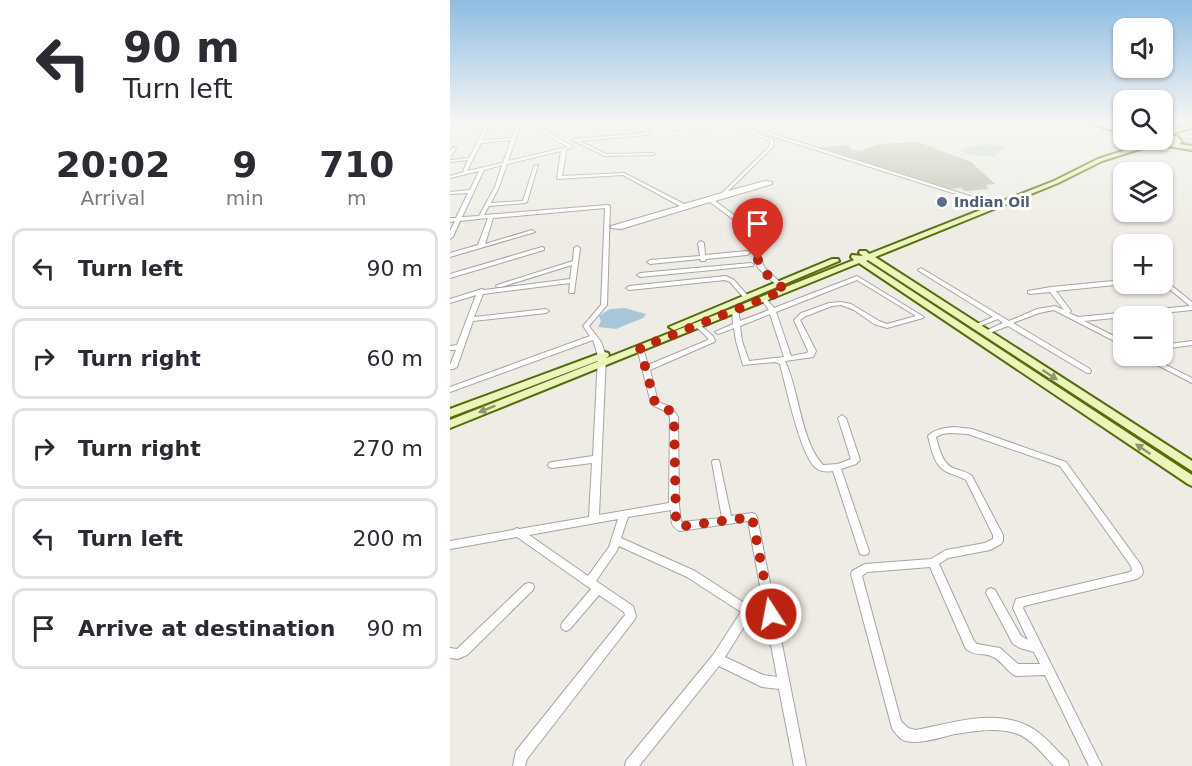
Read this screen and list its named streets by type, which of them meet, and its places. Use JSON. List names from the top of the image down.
{
  "places": ["Indian Oil"],
  "page": {
    "turn": ["90 m", "Turn left"],
    "map_buttons": ["+", "−"],
    "eta": [
      "20:02",
      "Arrival",
      "9",
      "min",
      "710",
      "m"
    ],
    "list": [
      {
        "name": "Turn left",
        "value": "90 m"
      },
      {
        "name": "Turn right",
        "value": "60 m"
      },
      {
        "name": "Turn right",
        "value": "270 m"
      },
      {
        "name": "Turn left",
        "value": "200 m"
      },
      {
        "name": "Arrive at destination",
        "value": "90 m"
      }
    ]
  }
}
